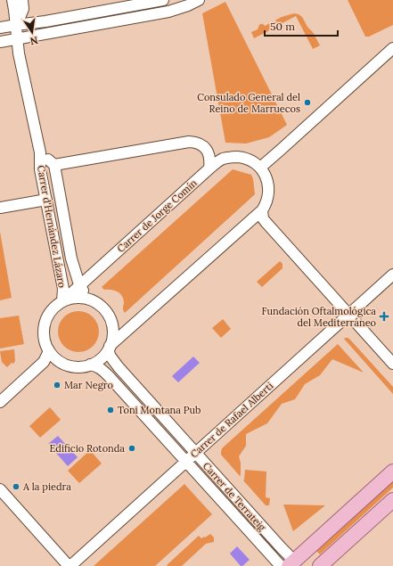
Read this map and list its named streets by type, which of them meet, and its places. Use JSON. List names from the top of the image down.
{
  "streets": {
    "street": [
      "Carrer de Jorge Comín",
      "Carrer d'Hernández Lázaro",
      "Carrer de Rafael Alberti",
      "Carrer de Terrateig"
    ]
  },
  "crossings": [
    ["Carrer de Jorge Comín", "Carrer d'Hernández Lázaro"],
    ["Carrer de Jorge Comín", "Carrer de Terrateig"],
    ["Carrer d'Hernández Lázaro", "Carrer de Terrateig"],
    ["Carrer de Rafael Alberti", "Carrer de Terrateig"]
  ],
  "places": {
    "other": [
      "Consulado General del Reino de Marruecos",
      "Mar Negro",
      "Toni Montana Pub",
      "Edificio Rotonda",
      "A la piedra"
    ],
    "health": ["Fundación Oftalmológica del Mediterráneo"]
  },
  "scale_bar": "50 m",
  "north": "bottom"
}
